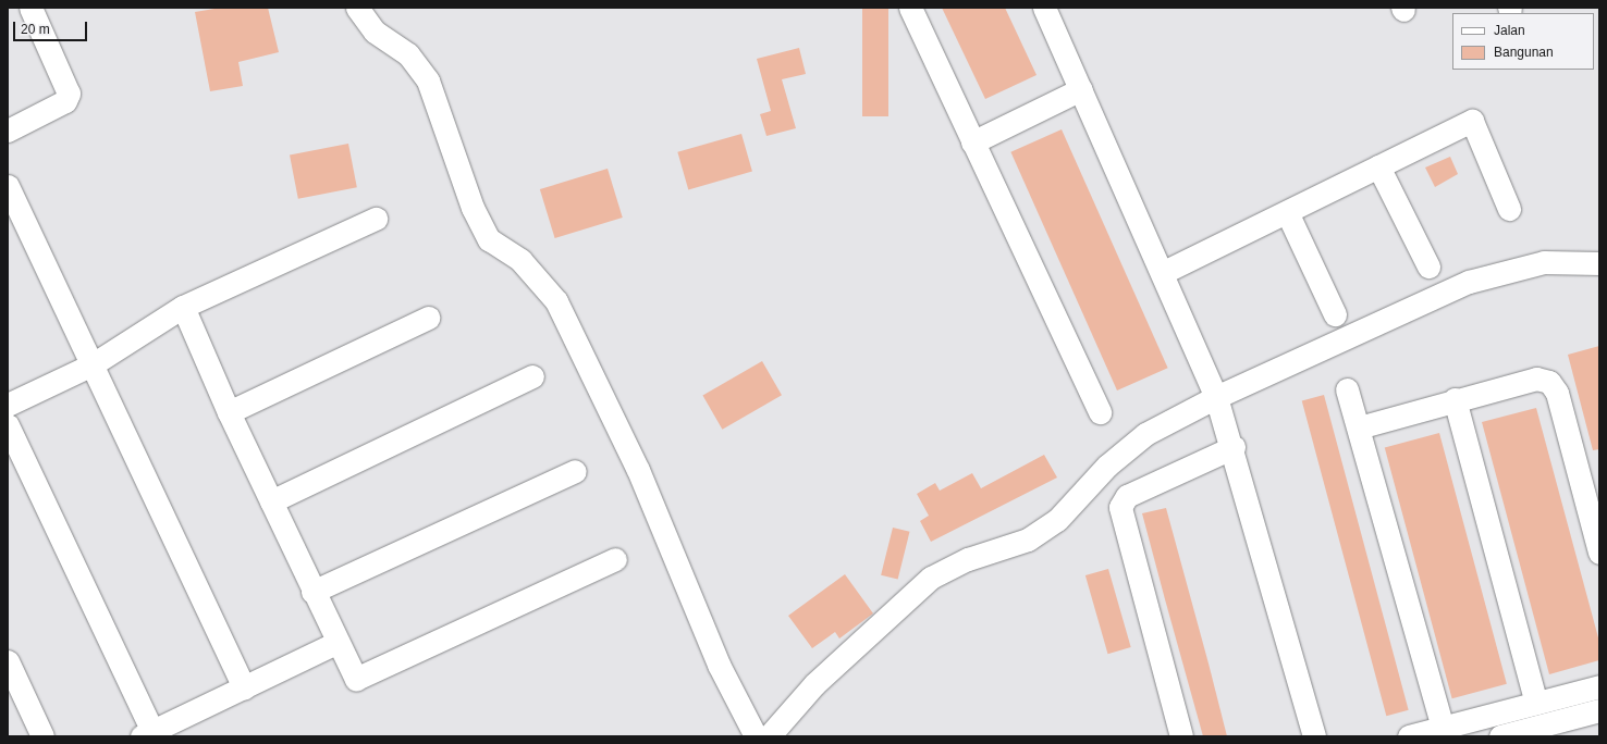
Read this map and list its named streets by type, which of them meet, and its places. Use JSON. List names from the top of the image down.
{
  "legend": ["Jalan", "Bangunan"],
  "scale_bar": "20 m"
}
